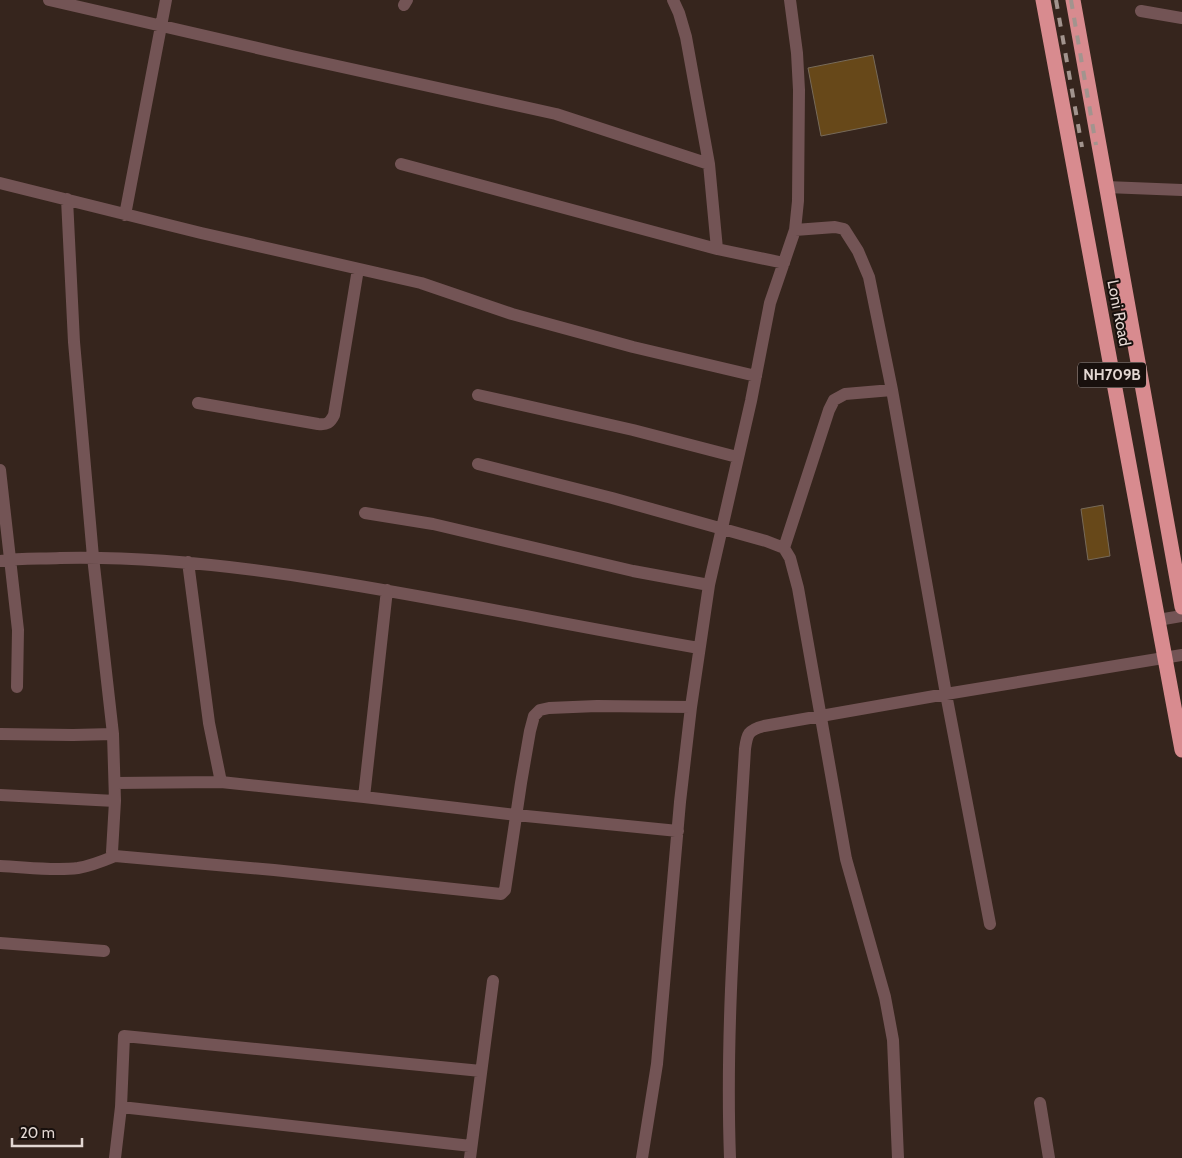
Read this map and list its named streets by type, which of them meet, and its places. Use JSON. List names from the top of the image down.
{
  "streets": {
    "highway": ["Loni Road", "NH709B"]
  },
  "scale_bar": "20 m"
}
